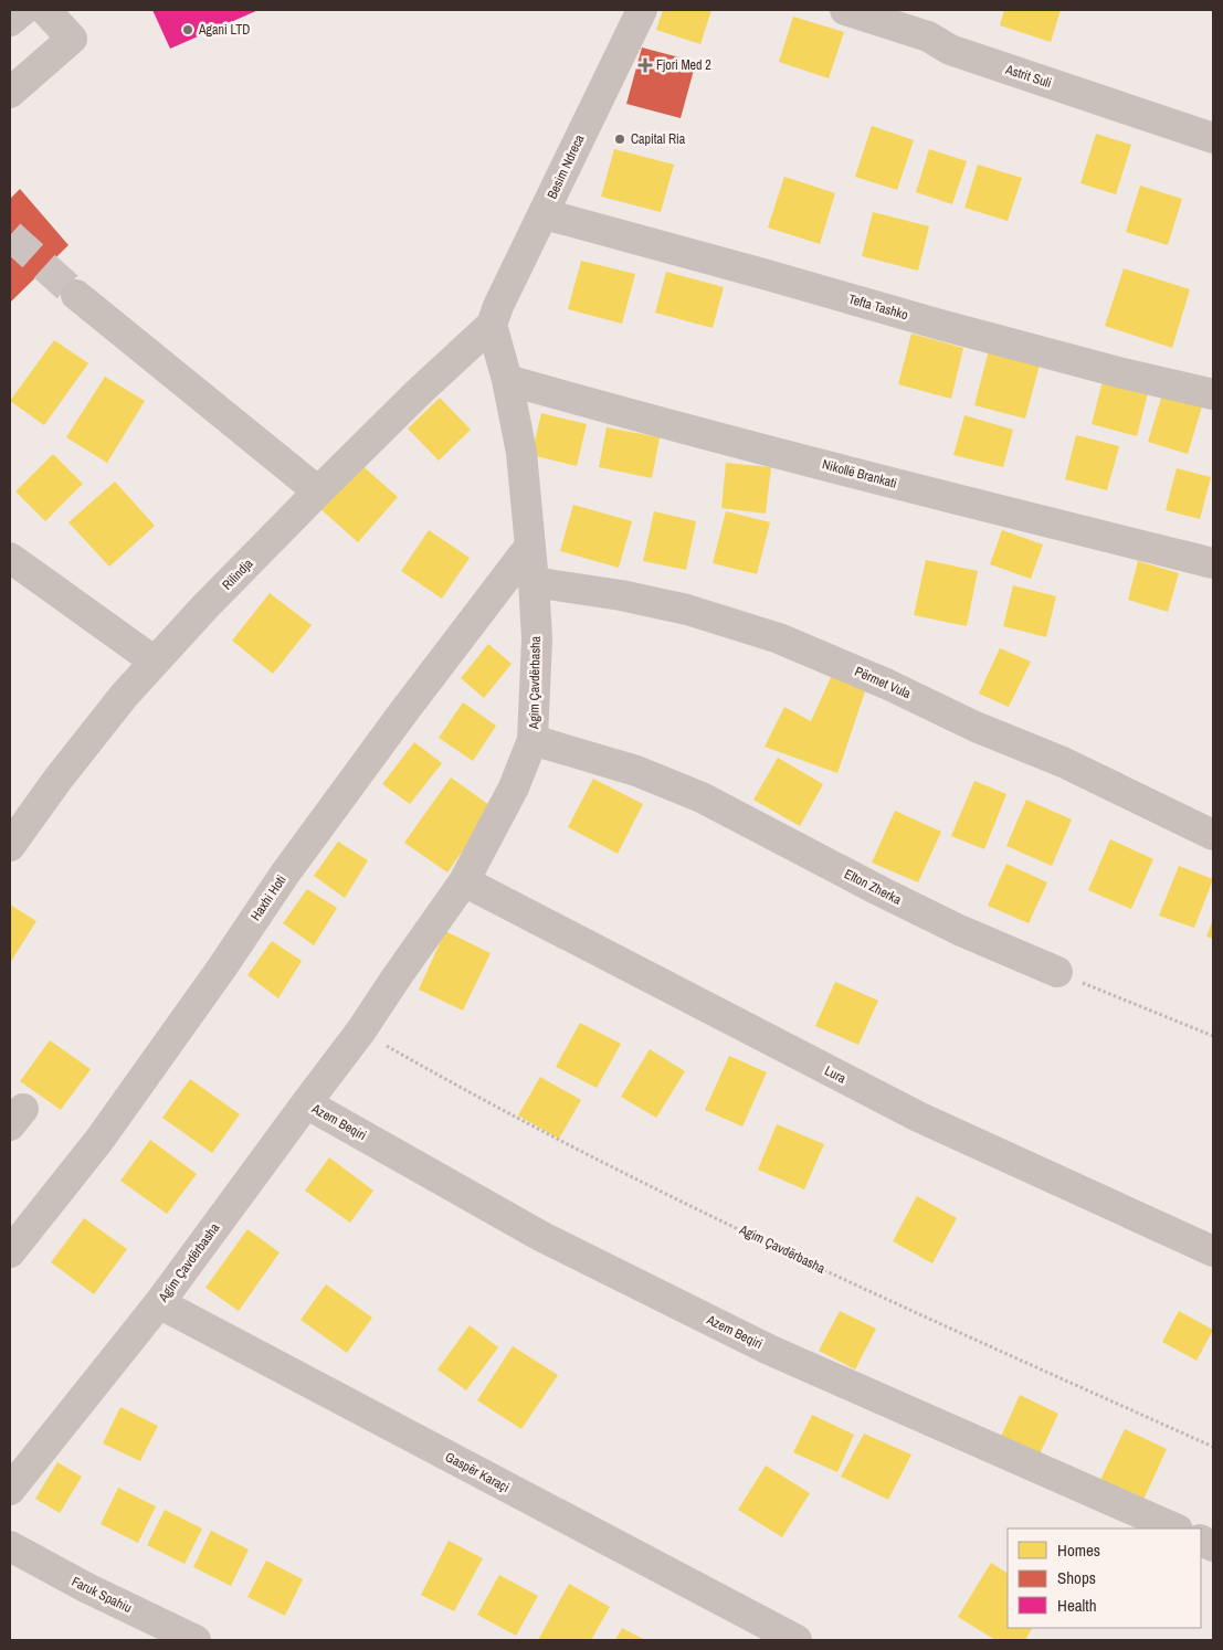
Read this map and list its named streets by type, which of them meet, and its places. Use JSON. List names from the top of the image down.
{
  "streets": {
    "street": [
      "Astrit Suli",
      "Besim Ndreca",
      "Tefta Tashko",
      "Nikollë Brankati",
      "Rilindja",
      "Agim Çavdërbasha",
      "Përmet Vula",
      "Elton Zherka",
      "Haxhi Hoti",
      "Lura",
      "Azem Beqiri",
      "Gaspër Karaçi",
      "Faruk Spahiu"
    ]
  },
  "crossings": [
    ["Besim Ndreca", "Tefta Tashko"],
    ["Besim Ndreca", "Rilindja"],
    ["Besim Ndreca", "Agim Çavdërbasha"],
    ["Nikollë Brankati", "Agim Çavdërbasha"],
    ["Rilindja", "Agim Çavdërbasha"],
    ["Agim Çavdërbasha", "Përmet Vula"],
    ["Agim Çavdërbasha", "Elton Zherka"],
    ["Agim Çavdërbasha", "Haxhi Hoti"],
    ["Agim Çavdërbasha", "Lura"],
    ["Agim Çavdërbasha", "Azem Beqiri"],
    ["Agim Çavdërbasha", "Gaspër Karaçi"]
  ],
  "places": {
    "other": ["Agani LTD", "Capital Ria"],
    "health": ["Fjori Med 2"]
  },
  "legend": ["Homes", "Shops", "Health"]
}
